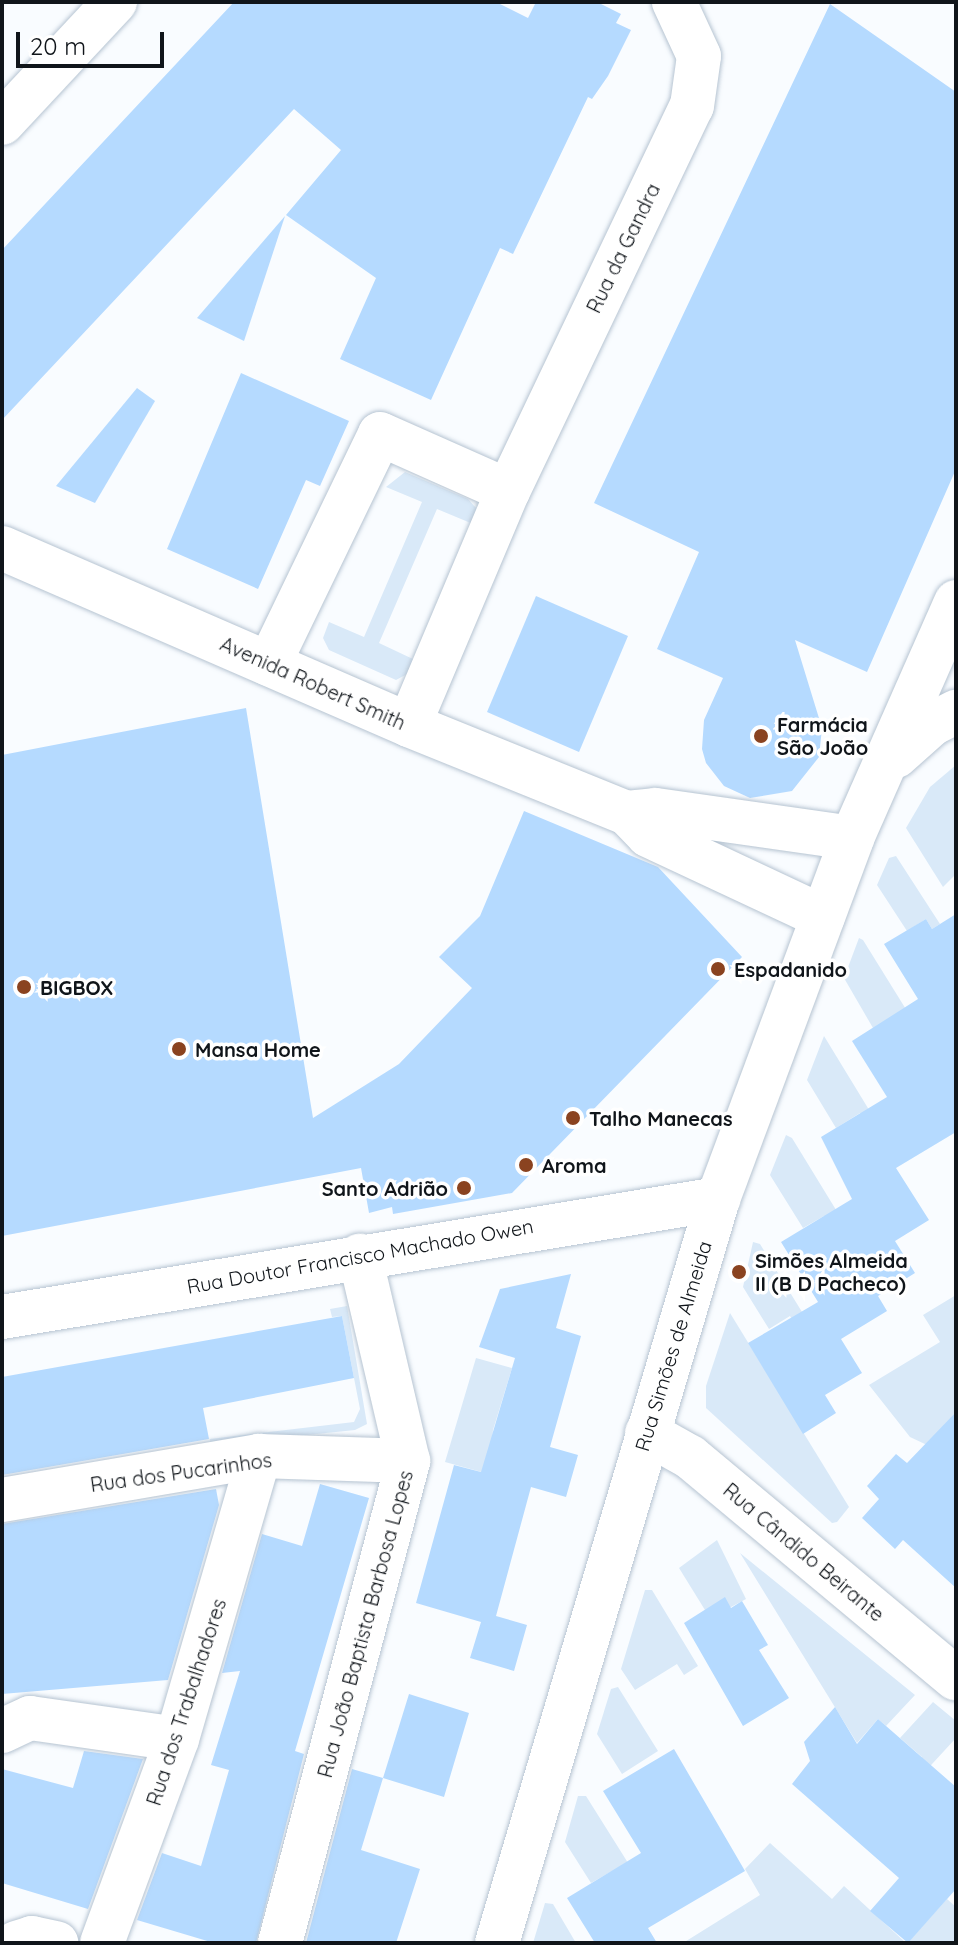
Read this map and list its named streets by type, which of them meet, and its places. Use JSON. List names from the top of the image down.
{
  "streets": {
    "street": [
      "Rua da Gandra",
      "Avenida Robert Smith",
      "Rua Doutor Francisco Machado Owen",
      "Rua Simões de Almeida",
      "Rua dos Pucarinhos",
      "Rua Cândido Beirante",
      "Rua João Baptista Barbosa Lopes",
      "Rua dos Trabalhadores"
    ]
  },
  "crossings": [
    ["Rua da Gandra", "Avenida Robert Smith"],
    ["Avenida Robert Smith", "Rua Simões de Almeida"],
    ["Rua Doutor Francisco Machado Owen", "Rua Simões de Almeida"],
    ["Rua Doutor Francisco Machado Owen", "Rua João Baptista Barbosa Lopes"],
    ["Rua Simões de Almeida", "Rua Cândido Beirante"],
    ["Rua dos Pucarinhos", "Rua João Baptista Barbosa Lopes"],
    ["Rua dos Pucarinhos", "Rua dos Trabalhadores"]
  ],
  "places": [
    "Farmácia São João",
    "Espadanido",
    "BIGBOX",
    "Mansa Home",
    "Talho Manecas",
    "Aroma",
    "Santo Adrião",
    "Simões Almeida II (B D Pacheco)"
  ],
  "scale_bar": "20 m"
}
